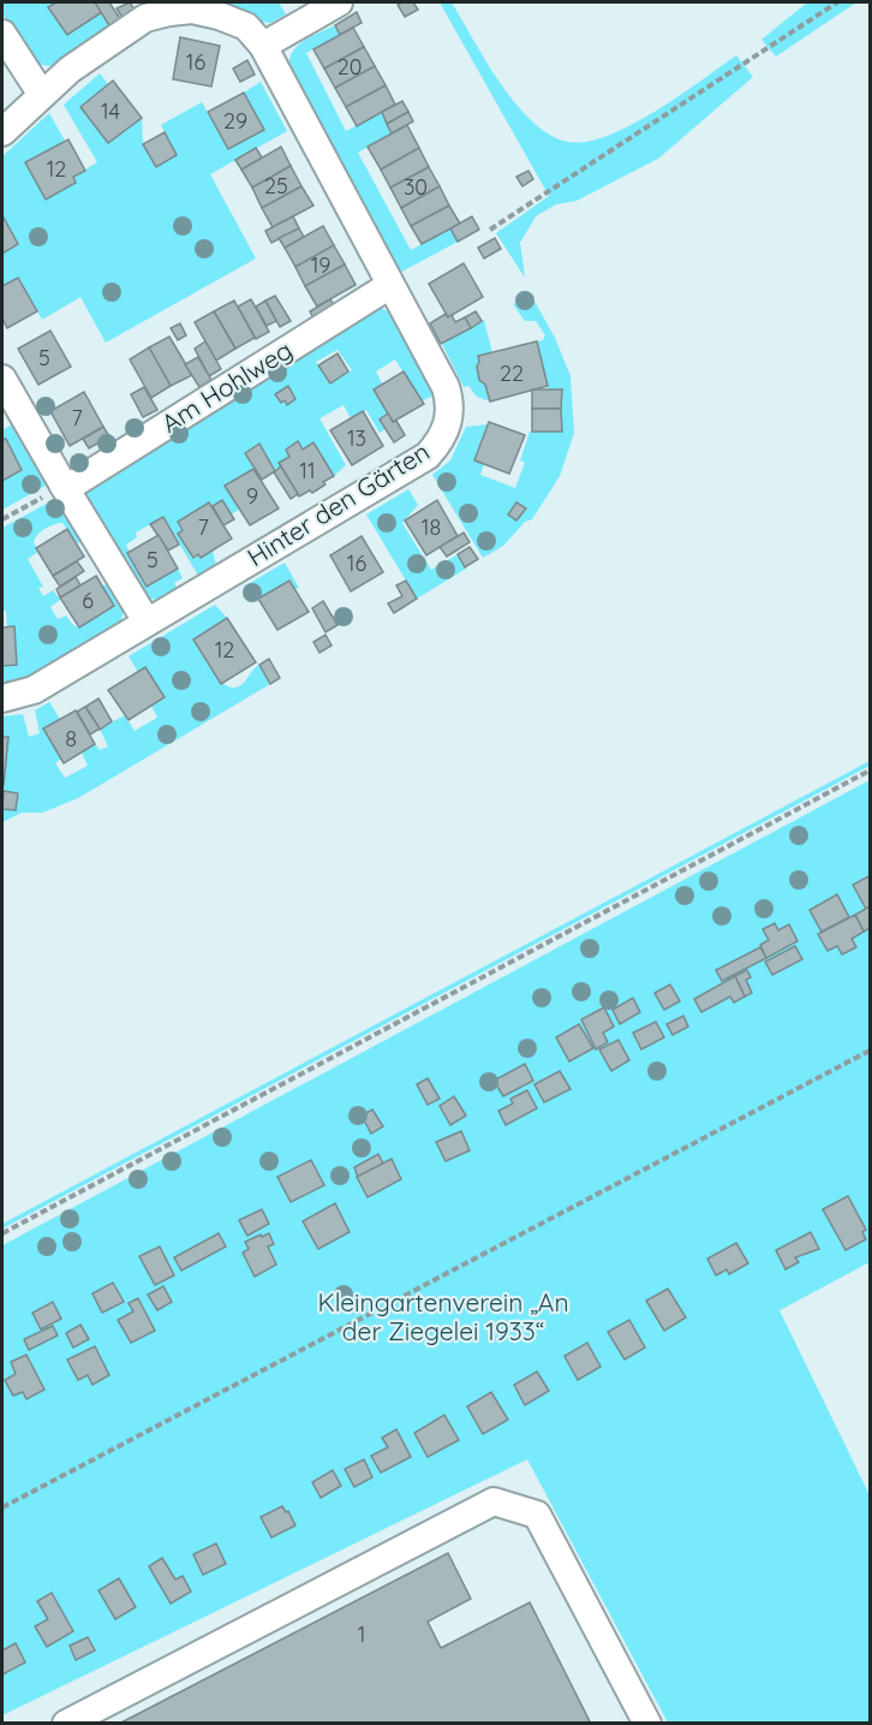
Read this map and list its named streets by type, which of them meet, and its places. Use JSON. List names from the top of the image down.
{
  "streets": {
    "street": ["Am Hohlweg", "Hinter den Gärten"]
  },
  "crossings": [
    ["Am Hohlweg", "Hinter den Gärten"]
  ],
  "parks": ["Kleingartenverein „An der Ziegelei 1933“"],
  "house_numbers": [
    "16",
    "20",
    "14",
    "29",
    "12",
    "25",
    "30",
    "19",
    "5",
    "22",
    "7",
    "13",
    "11",
    "9",
    "7",
    "18",
    "5",
    "16",
    "6",
    "12",
    "8",
    "1"
  ]
}
